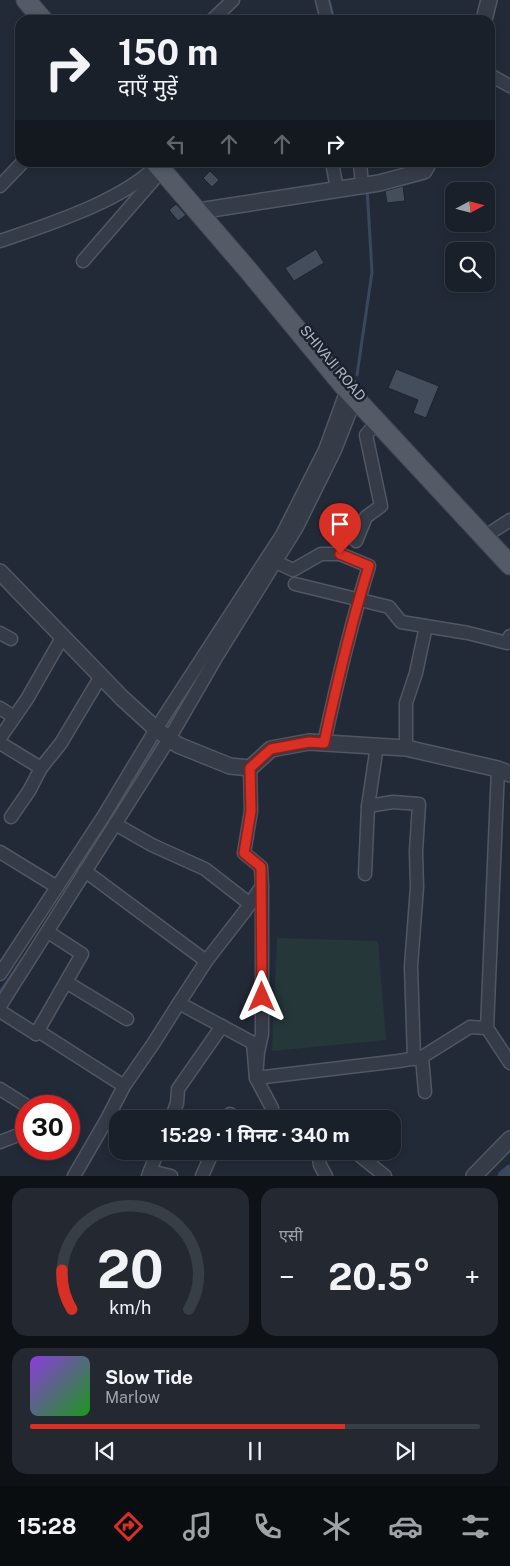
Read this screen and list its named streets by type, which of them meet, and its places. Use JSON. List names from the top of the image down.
{
  "streets": {
    "main road": ["SHIVAJI ROAD"]
  },
  "north": "right",
  "page": {
    "turn": ["150 m", "दाएँ मुड़ें"],
    "limit": "30",
    "trip": "15:29 · 1 मिनट · 340 m",
    "tile": "एसी",
    "heat": ["−", "20.5°", "+"],
    "song": ["Slow Tide", "Marlow"],
    "tabs": "15:28",
    "gauge": ["20", "km/h"]
  }
}
